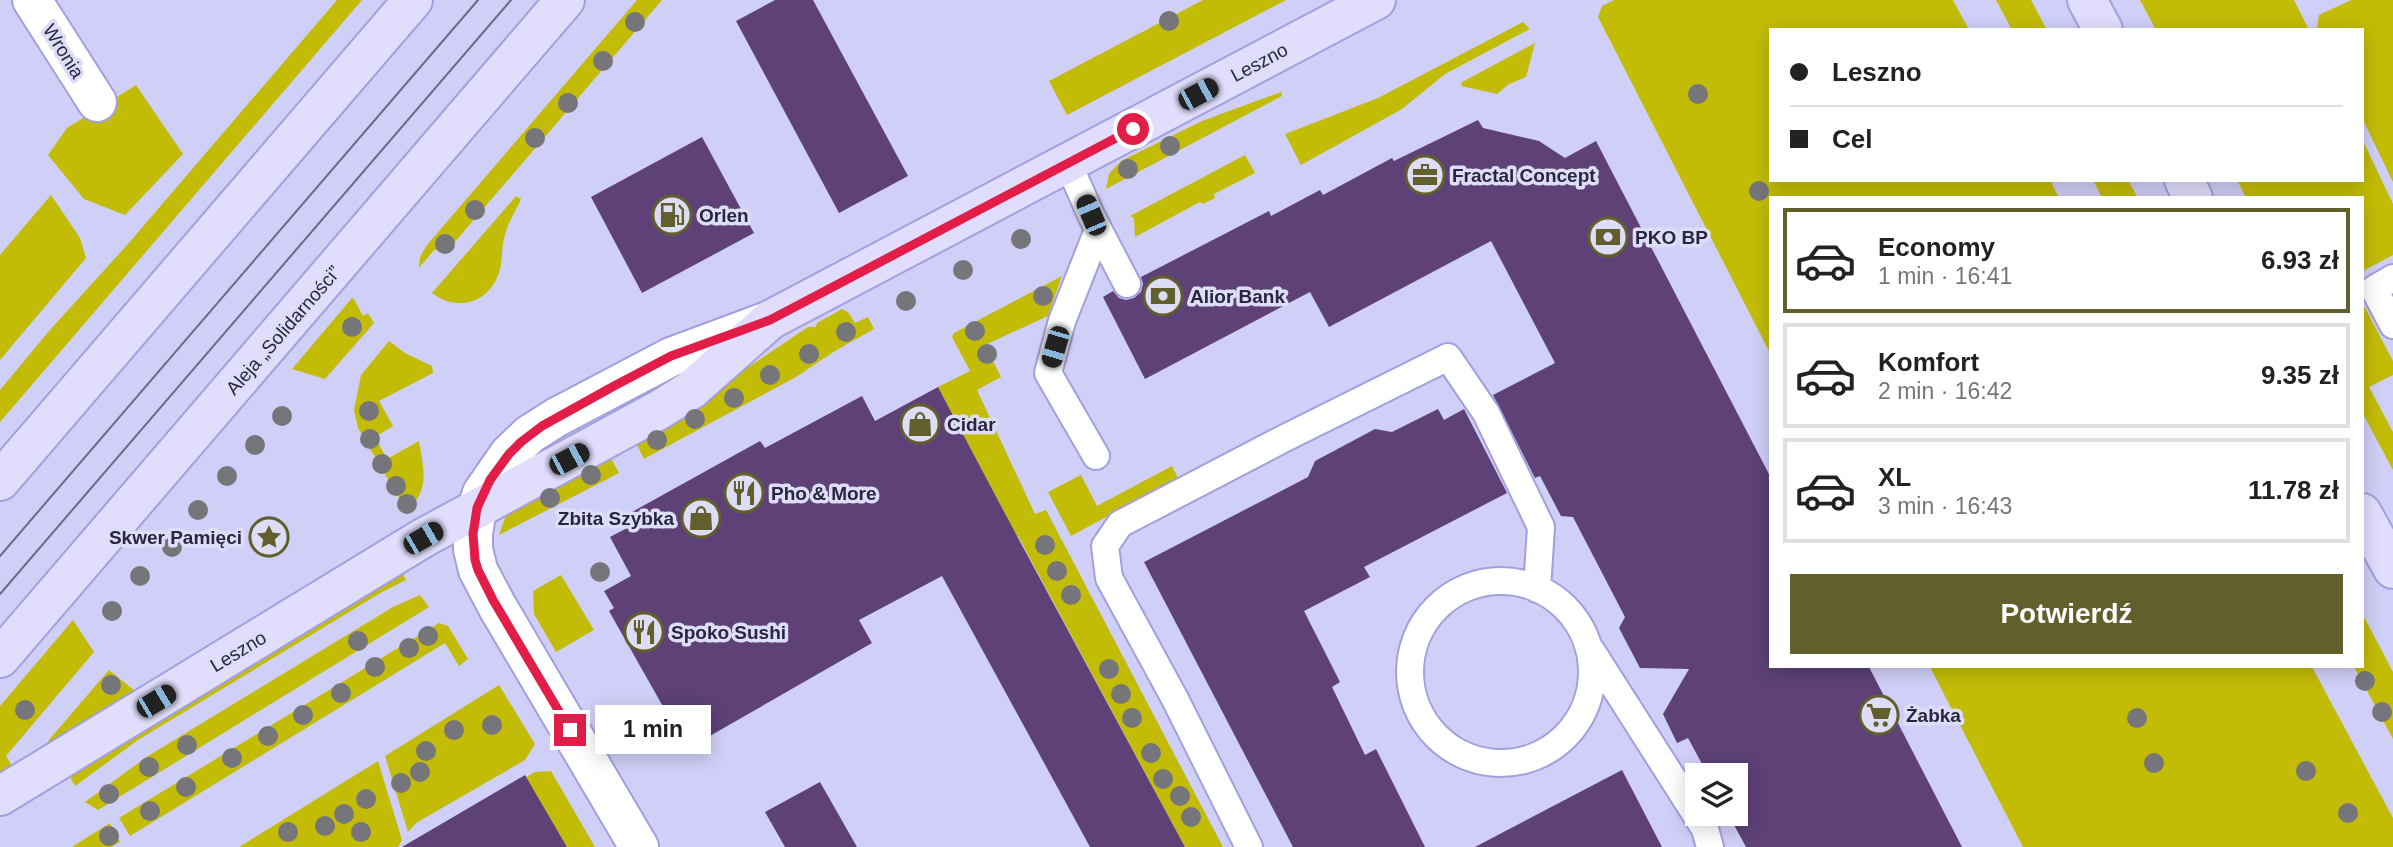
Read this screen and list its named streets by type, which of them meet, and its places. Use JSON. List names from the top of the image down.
{
  "streets": {
    "main road": ["Leszno", "Aleja „Solidarności”"],
    "street": ["Wronia"]
  },
  "places": {
    "office": ["Fractal Concept"],
    "fuel station": ["Orlen"],
    "bank": ["PKO BP", "Alior Bank"],
    "shop": ["Cidar", "Zbita Szybka"],
    "restaurant": ["Pho & More", "Spoko Sushi"],
    "place": ["Skwer Pamięci"],
    "supermarket": ["Żabka"]
  },
  "page": {
    "banner": ["Leszno", "Cel"],
    "list": [
      {
        "name": "Economy",
        "note": "1 min · 16:41",
        "value": "6.93 zł"
      },
      {
        "name": "Komfort",
        "note": "2 min · 16:42",
        "value": "9.35 zł"
      },
      {
        "name": "XL",
        "note": "3 min · 16:43",
        "value": "11.78 zł"
      }
    ],
    "buttons": "Potwierdź",
    "bubble": "1 min"
  }
}
